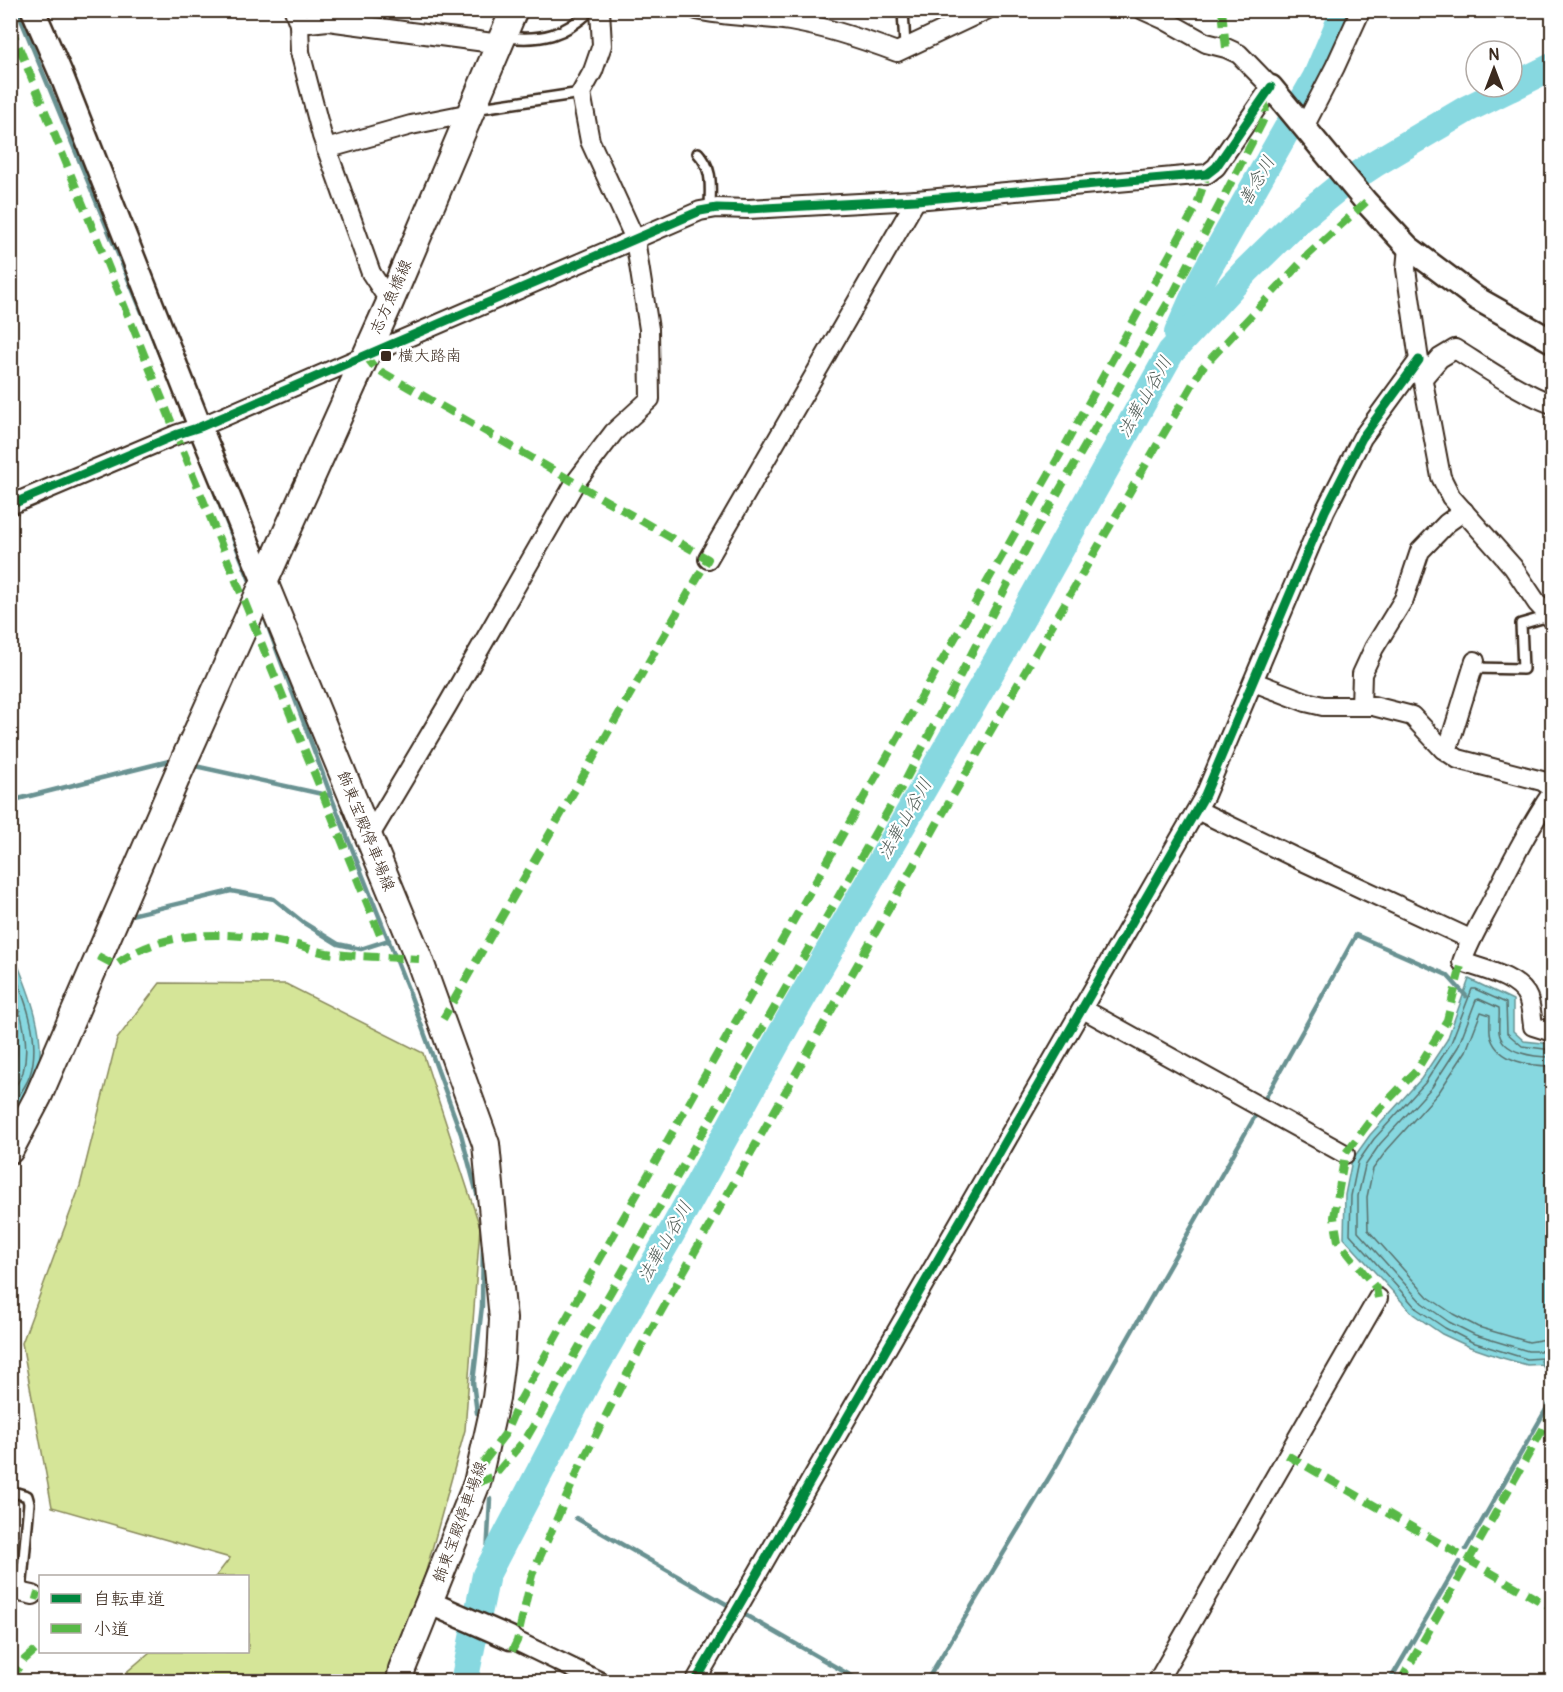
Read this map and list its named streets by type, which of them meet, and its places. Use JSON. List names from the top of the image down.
{
  "streets": {
    "main road": ["志方魚橋線", "飾東宝殿停車場線"]
  },
  "crossings": [
    ["志方魚橋線", "飾東宝殿停車場線"]
  ],
  "water": ["善念川", "法華山谷川"],
  "places": {
    "transit": ["横大路南"]
  },
  "legend": ["自転車道", "小道"],
  "north": "top"
}
